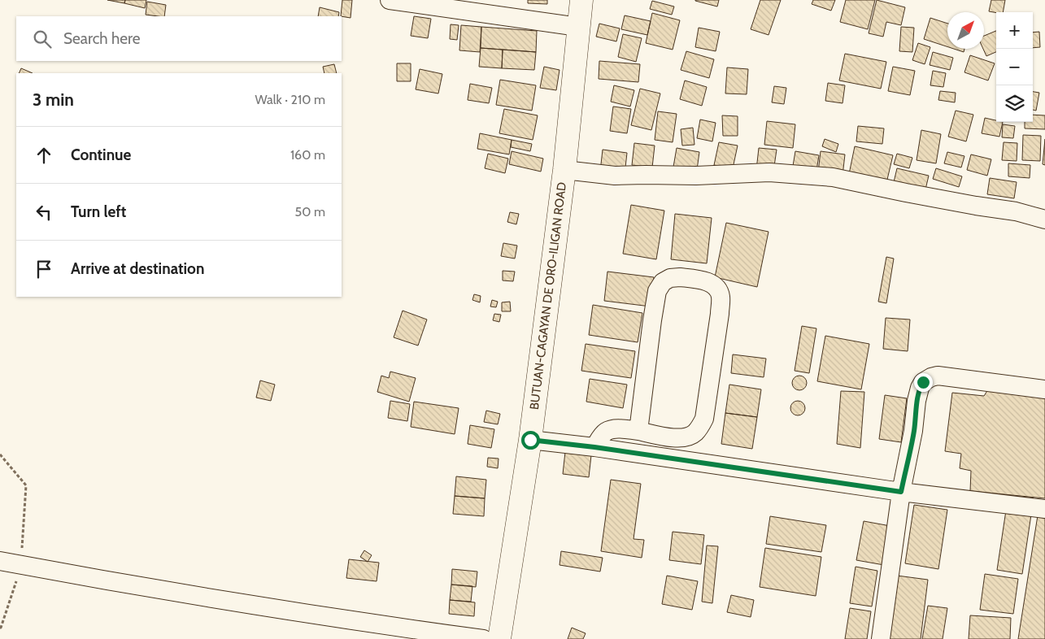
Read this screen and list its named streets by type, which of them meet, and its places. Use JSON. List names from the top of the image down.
{
  "streets": {
    "highway": ["BUTUAN-CAGAYAN DE ORO-ILIGAN ROAD"]
  },
  "north": "top right",
  "page": {
    "map_buttons": ["+", "−"],
    "search": "Search here",
    "heading": ["3 min", "Walk · 210 m"],
    "list": [
      ["Continue", "160 m"],
      ["Turn left", "50 m"],
      "Arrive at destination"
    ]
  }
}
